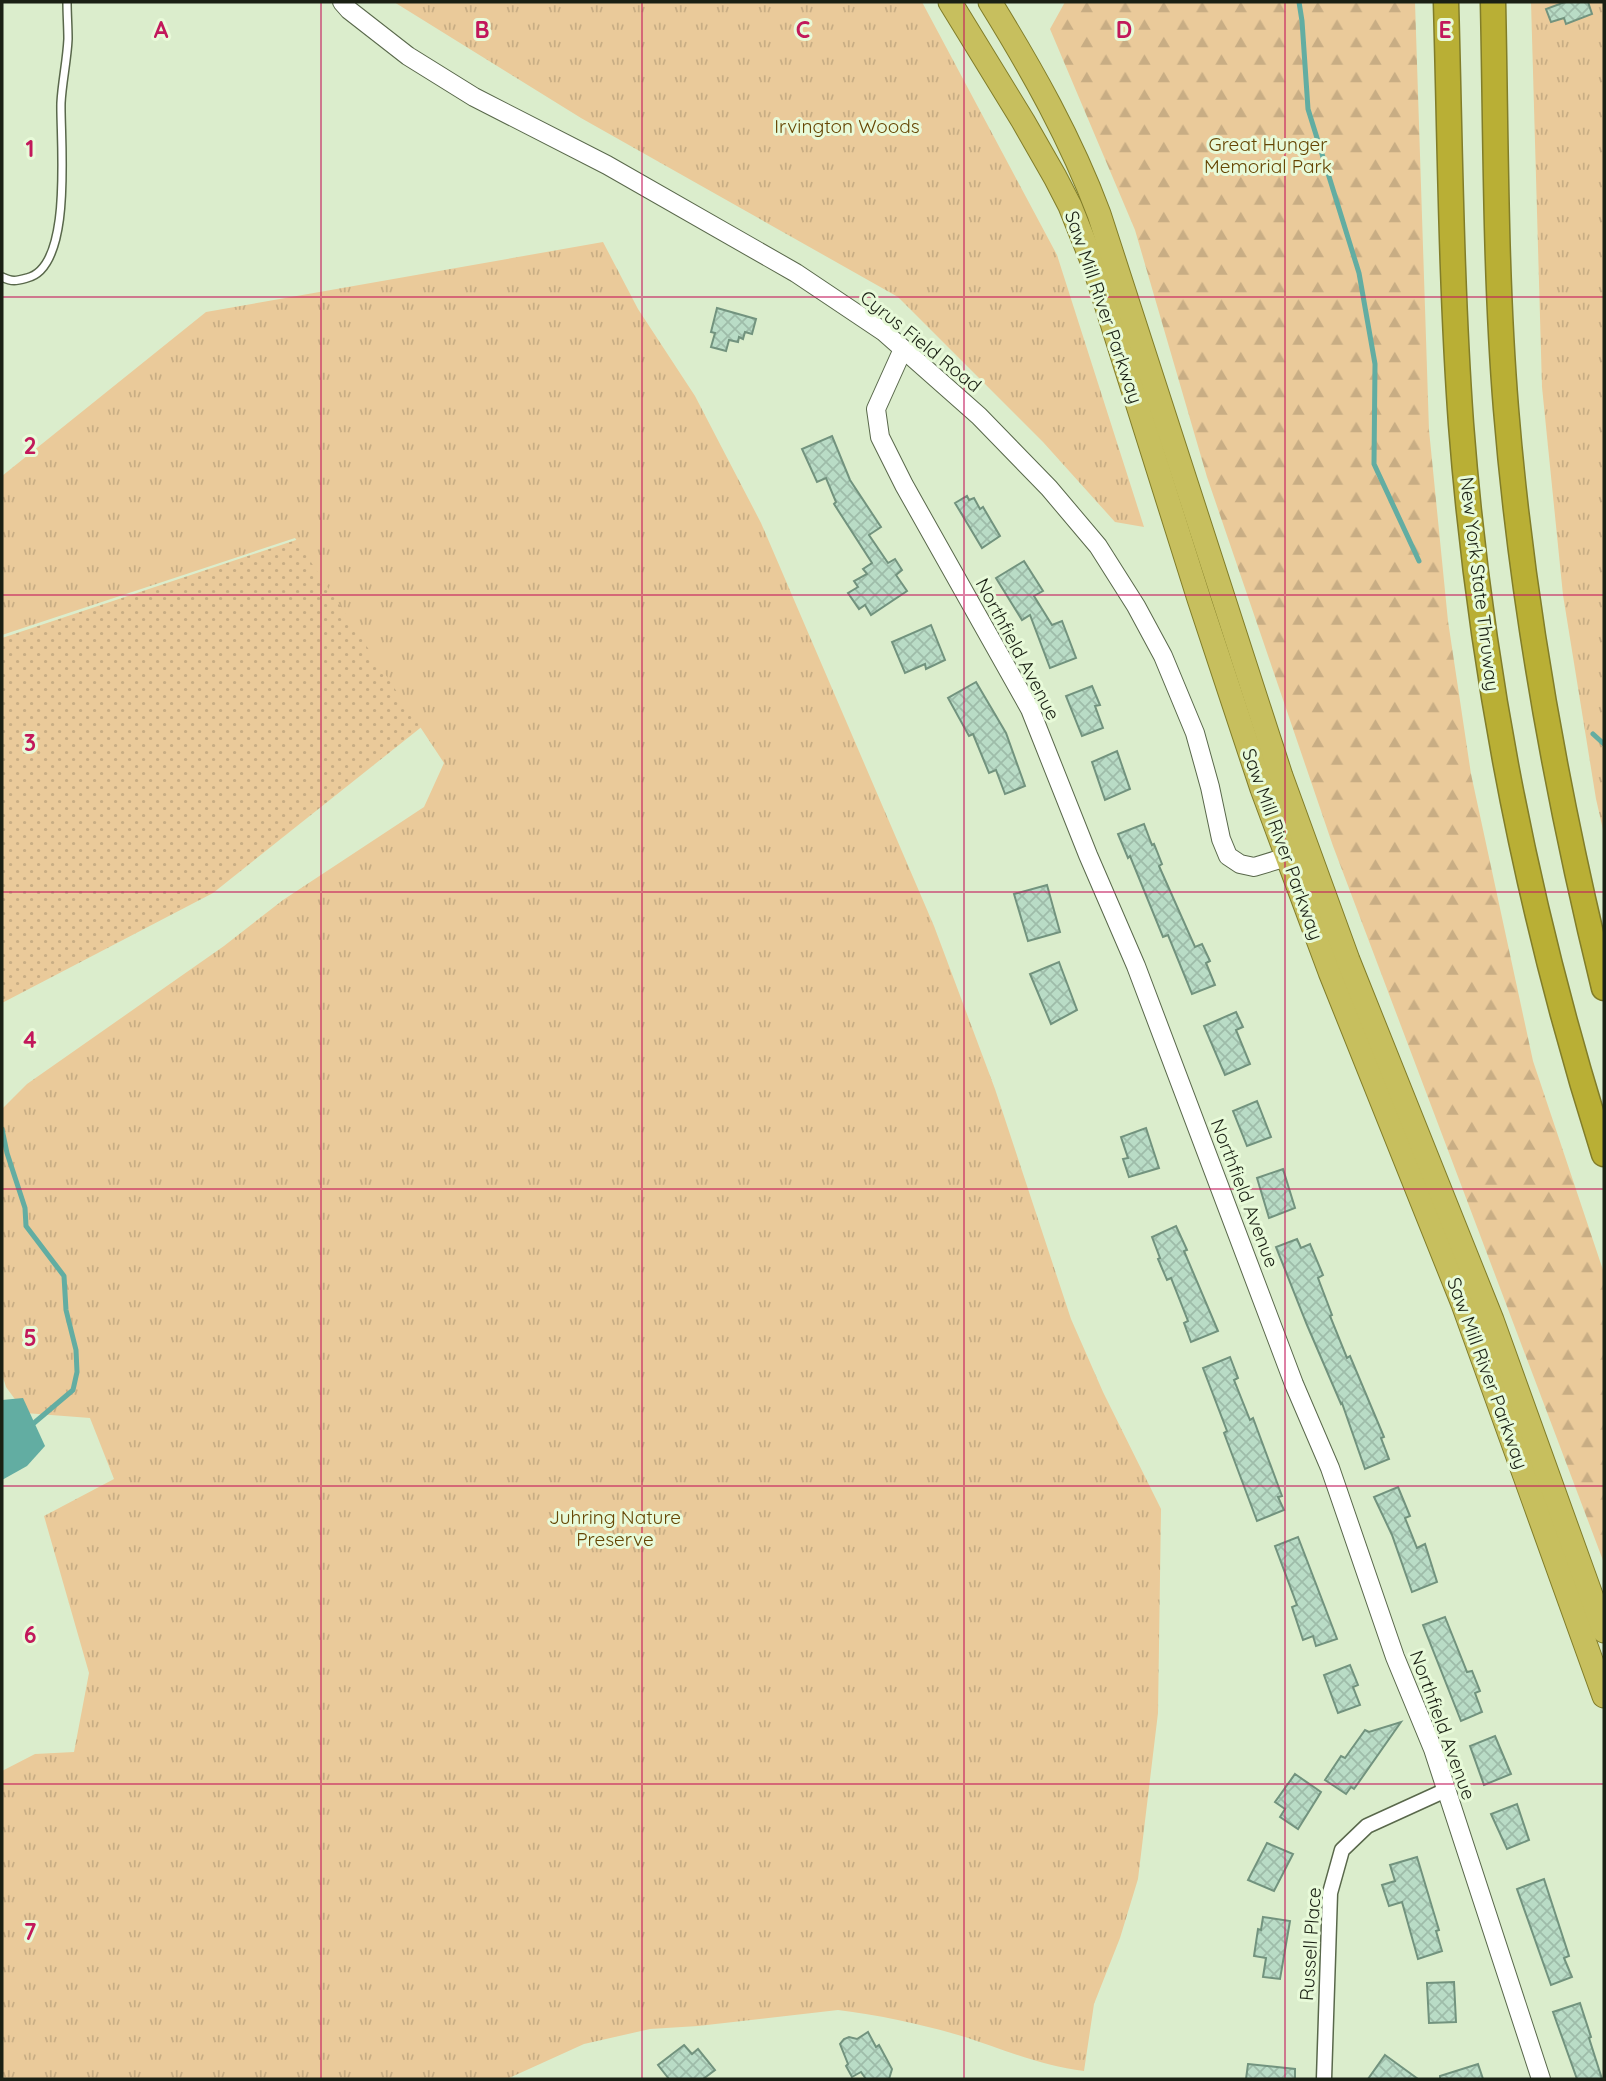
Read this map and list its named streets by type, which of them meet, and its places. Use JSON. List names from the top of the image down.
{
  "streets": {
    "highway": ["Saw Mill River Parkway", "New York State Thruway"],
    "street": ["Cyrus Field Road", "Northfield Avenue", "Russell Place"]
  },
  "crossings": [
    ["Saw Mill River Parkway", "Cyrus Field Road"],
    ["Cyrus Field Road", "Northfield Avenue"],
    ["Northfield Avenue", "Russell Place"]
  ],
  "parks": ["Irvington Woods", "Great Hunger Memorial Park", "Juhring Nature Preserve"],
  "grid": {
    "columns": [
      "A",
      "B",
      "C",
      "D",
      "E"
    ],
    "rows": [
      "1",
      "2",
      "3",
      "4",
      "5",
      "6",
      "7"
    ]
  }
}
